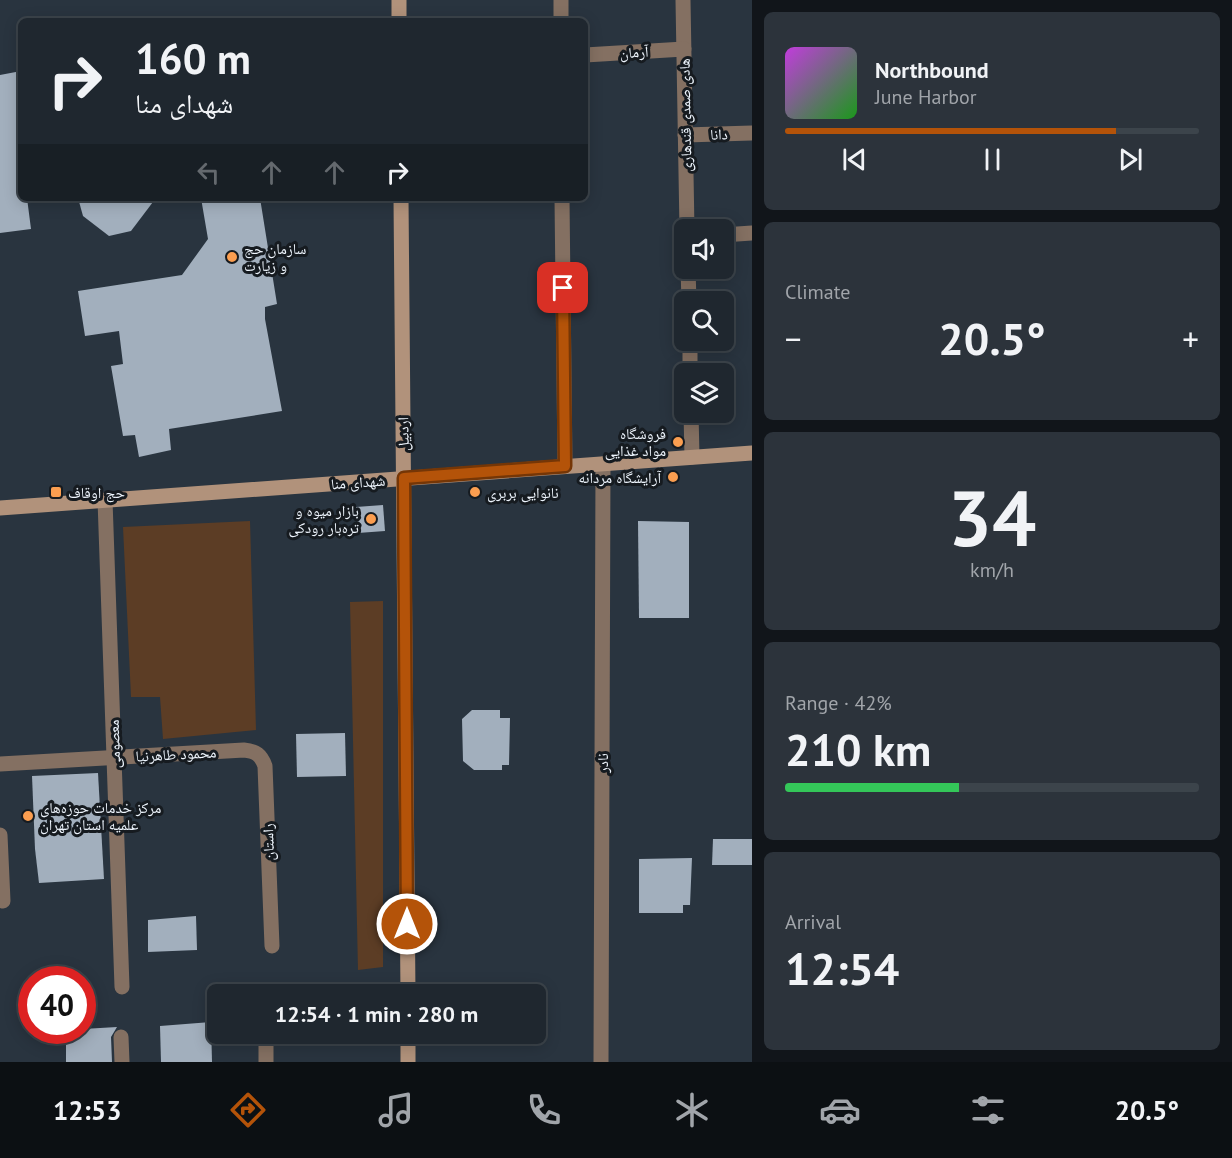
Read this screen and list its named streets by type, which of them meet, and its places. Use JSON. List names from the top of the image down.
{
  "streets": {
    "street": [
      "آرمان",
      "هادی صمدی قندهاری",
      "دانا",
      "اردبیل",
      "شهدای منا",
      "معصومی",
      "محمود طاهرنیا",
      "نادر",
      "راستان"
    ]
  },
  "crossings": [
    ["آرمان", "هادی صمدی قندهاری"],
    ["هادی صمدی قندهاری", "دانا"],
    ["اردبیل", "شهدای منا"],
    ["شهدای منا", "معصومی"],
    ["شهدای منا", "نادر"],
    ["معصومی", "محمود طاهرنیا"],
    ["محمود طاهرنیا", "راستان"]
  ],
  "places": {
    "other": [
      "سازمان حج و زیارت",
      "فروشگاه مواد غذایی",
      "آرایشگاه مردانه",
      "نانوایی بربری",
      "بازار میوه و تره‌بار رودکی",
      "مرکز خدمات حوزه‌های علمیه استان تهران"
    ],
    "transit": ["حج اوقاف"]
  },
  "page": {
    "turn": ["160 m", "شهدای منا"],
    "song": ["Northbound", "June Harbor"],
    "tile": [
      "Climate",
      ["34", "km/h"],
      ["Range · 42%", "210 km"],
      ["Arrival", "12:54"]
    ],
    "heat": ["−", "20.5°", "+"],
    "limit": "40",
    "trip": "12:54 · 1 min · 280 m",
    "tabs": ["12:53", "20.5°"]
  }
}
